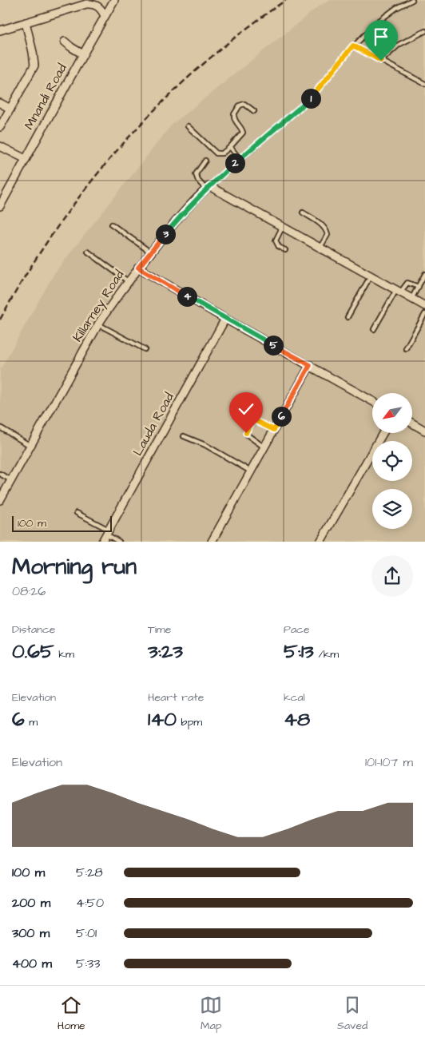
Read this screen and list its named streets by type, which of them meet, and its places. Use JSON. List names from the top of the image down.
{
  "streets": {
    "street": ["Mnandi Road", "Killarney Road", "Lauda Road"]
  },
  "scale_bar": "100 m",
  "north": "bottom left",
  "page": {
    "pins": [
      "1",
      "2",
      "3",
      "4",
      "5",
      "6"
    ],
    "scale": "100 m",
    "heading": ["Morning run", "08:26"],
    "stats": [
      ["Distance", "0.65 km"],
      ["Time", "3:23"],
      ["Pace", "5:13 /km"],
      ["Elevation", "6 m"],
      ["Heart rate", "140 bpm"],
      ["kcal", "48"]
    ],
    "chart": ["Elevation", "101–107 m"],
    "list": [
      {
        "name": "100 m",
        "note": "5:28"
      },
      {
        "name": "200 m",
        "note": "4:50"
      },
      {
        "name": "300 m",
        "note": "5:01"
      },
      {
        "name": "400 m",
        "note": "5:33"
      }
    ],
    "tabs": ["Home", "Map", "Saved"]
  }
}
